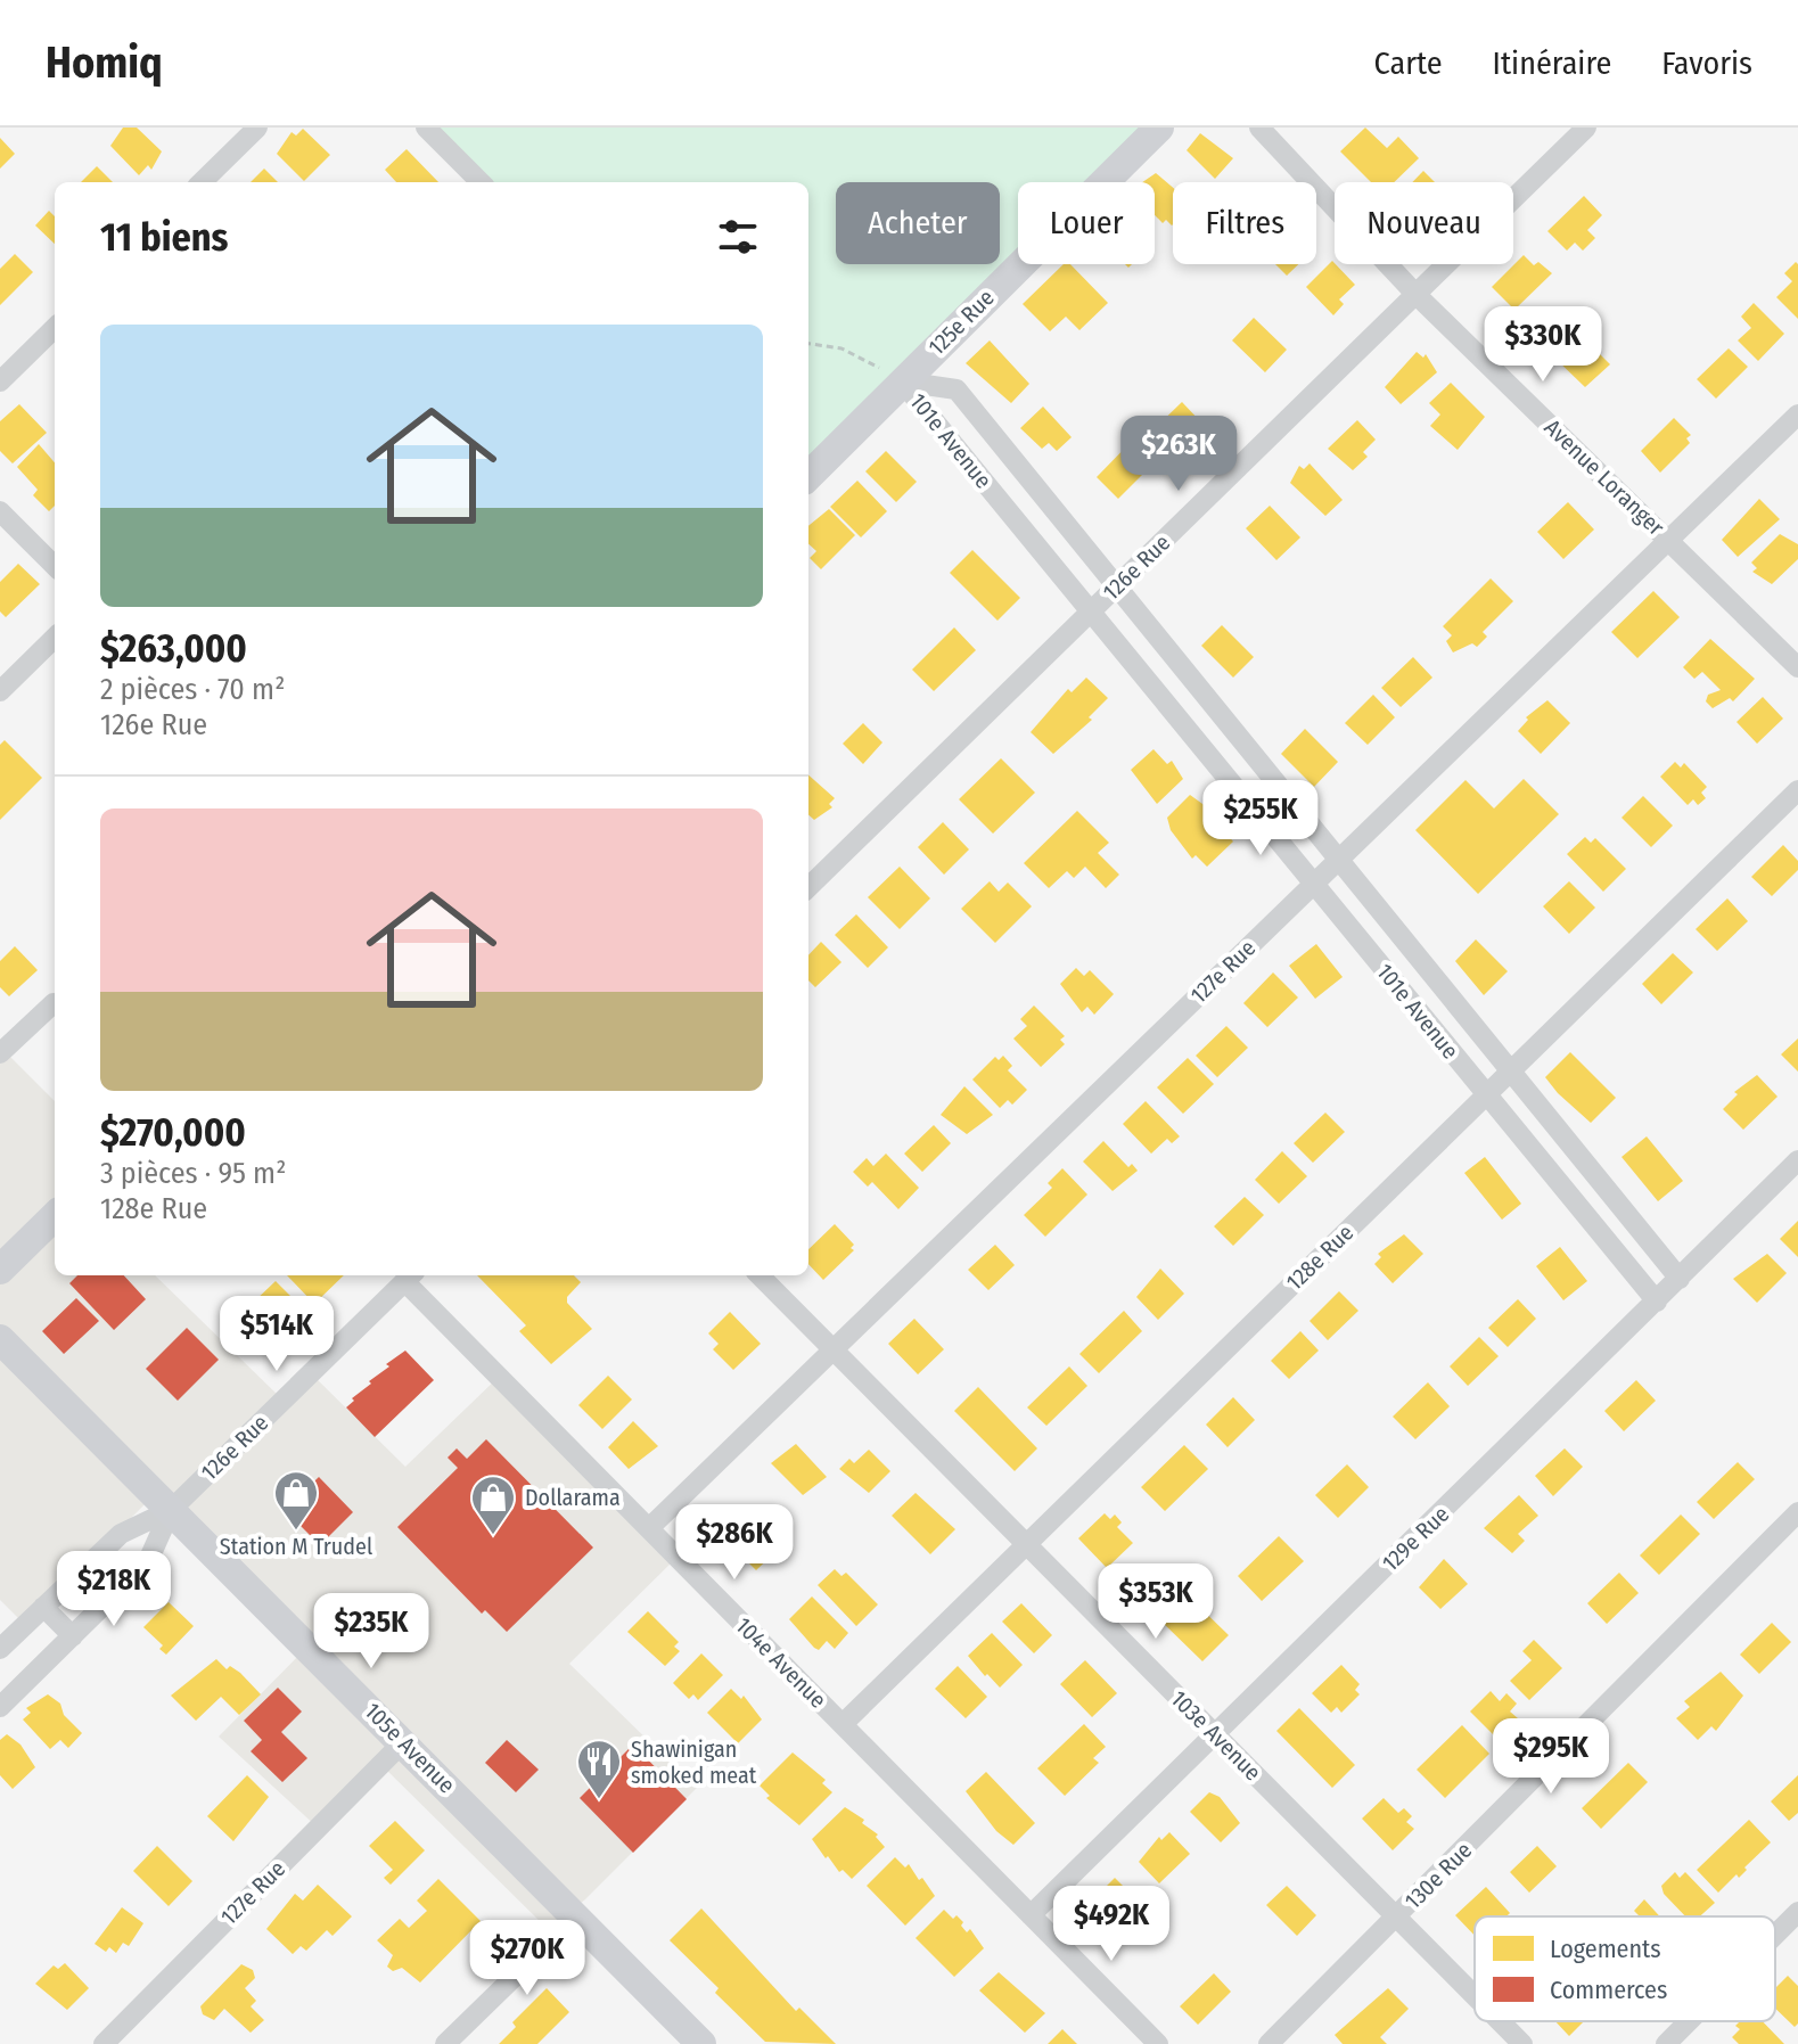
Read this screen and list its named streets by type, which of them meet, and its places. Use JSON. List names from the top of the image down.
{
  "streets": {
    "street": [
      "125e Rue",
      "101e Avenue",
      "Avenue Loranger",
      "126e Rue",
      "127e Rue",
      "128e Rue",
      "129e Rue",
      "104e Avenue",
      "103e Avenue",
      "105e Avenue",
      "130e Rue"
    ]
  },
  "crossings": [
    ["125e Rue", "101e Avenue"],
    ["101e Avenue", "126e Rue"],
    ["101e Avenue", "127e Rue"],
    ["101e Avenue", "128e Rue"],
    ["101e Avenue", "129e Rue"],
    ["Avenue Loranger", "126e Rue"],
    ["Avenue Loranger", "127e Rue"],
    ["126e Rue", "104e Avenue"],
    ["126e Rue", "105e Avenue"],
    ["127e Rue", "104e Avenue"],
    ["127e Rue", "103e Avenue"],
    ["127e Rue", "105e Avenue"],
    ["128e Rue", "104e Avenue"],
    ["128e Rue", "103e Avenue"],
    ["129e Rue", "104e Avenue"],
    ["129e Rue", "103e Avenue"],
    ["103e Avenue", "130e Rue"]
  ],
  "places": {
    "shop": ["Station M Trudel", "Dollarama"],
    "restaurant": ["Shawinigan smoked meat"]
  },
  "legend": ["Logements", "Commerces"],
  "page": {
    "header": "Homiq",
    "nav": ["Carte", "Itinéraire", "Favoris"],
    "chip": [
      "Acheter",
      "Louer",
      "Filtres",
      "Nouveau"
    ],
    "heading": "11 biens",
    "list": [
      {
        "name": "$263,000",
        "note": "2 pièces · 70 m² · 126e Rue"
      },
      {
        "name": "$270,000",
        "note": "3 pièces · 95 m² · 128e Rue"
      }
    ],
    "price": [
      "$330K",
      "$263K",
      "$255K",
      "$514K",
      "$286K",
      "$218K",
      "$353K",
      "$235K",
      "$295K",
      "$492K",
      "$270K"
    ]
  }
}
